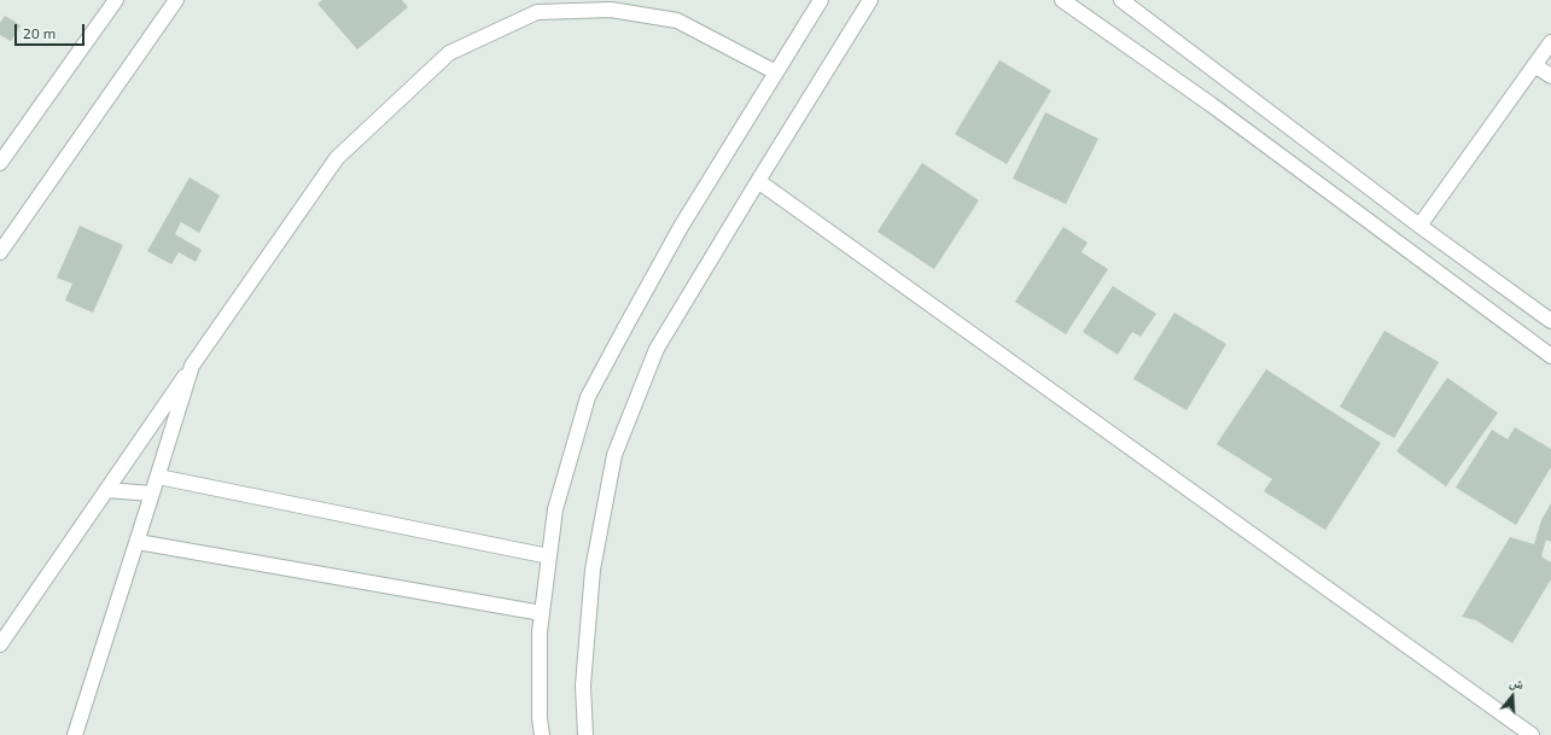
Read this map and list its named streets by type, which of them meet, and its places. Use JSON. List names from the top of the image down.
{
  "scale_bar": "20 m",
  "north": "top"
}
